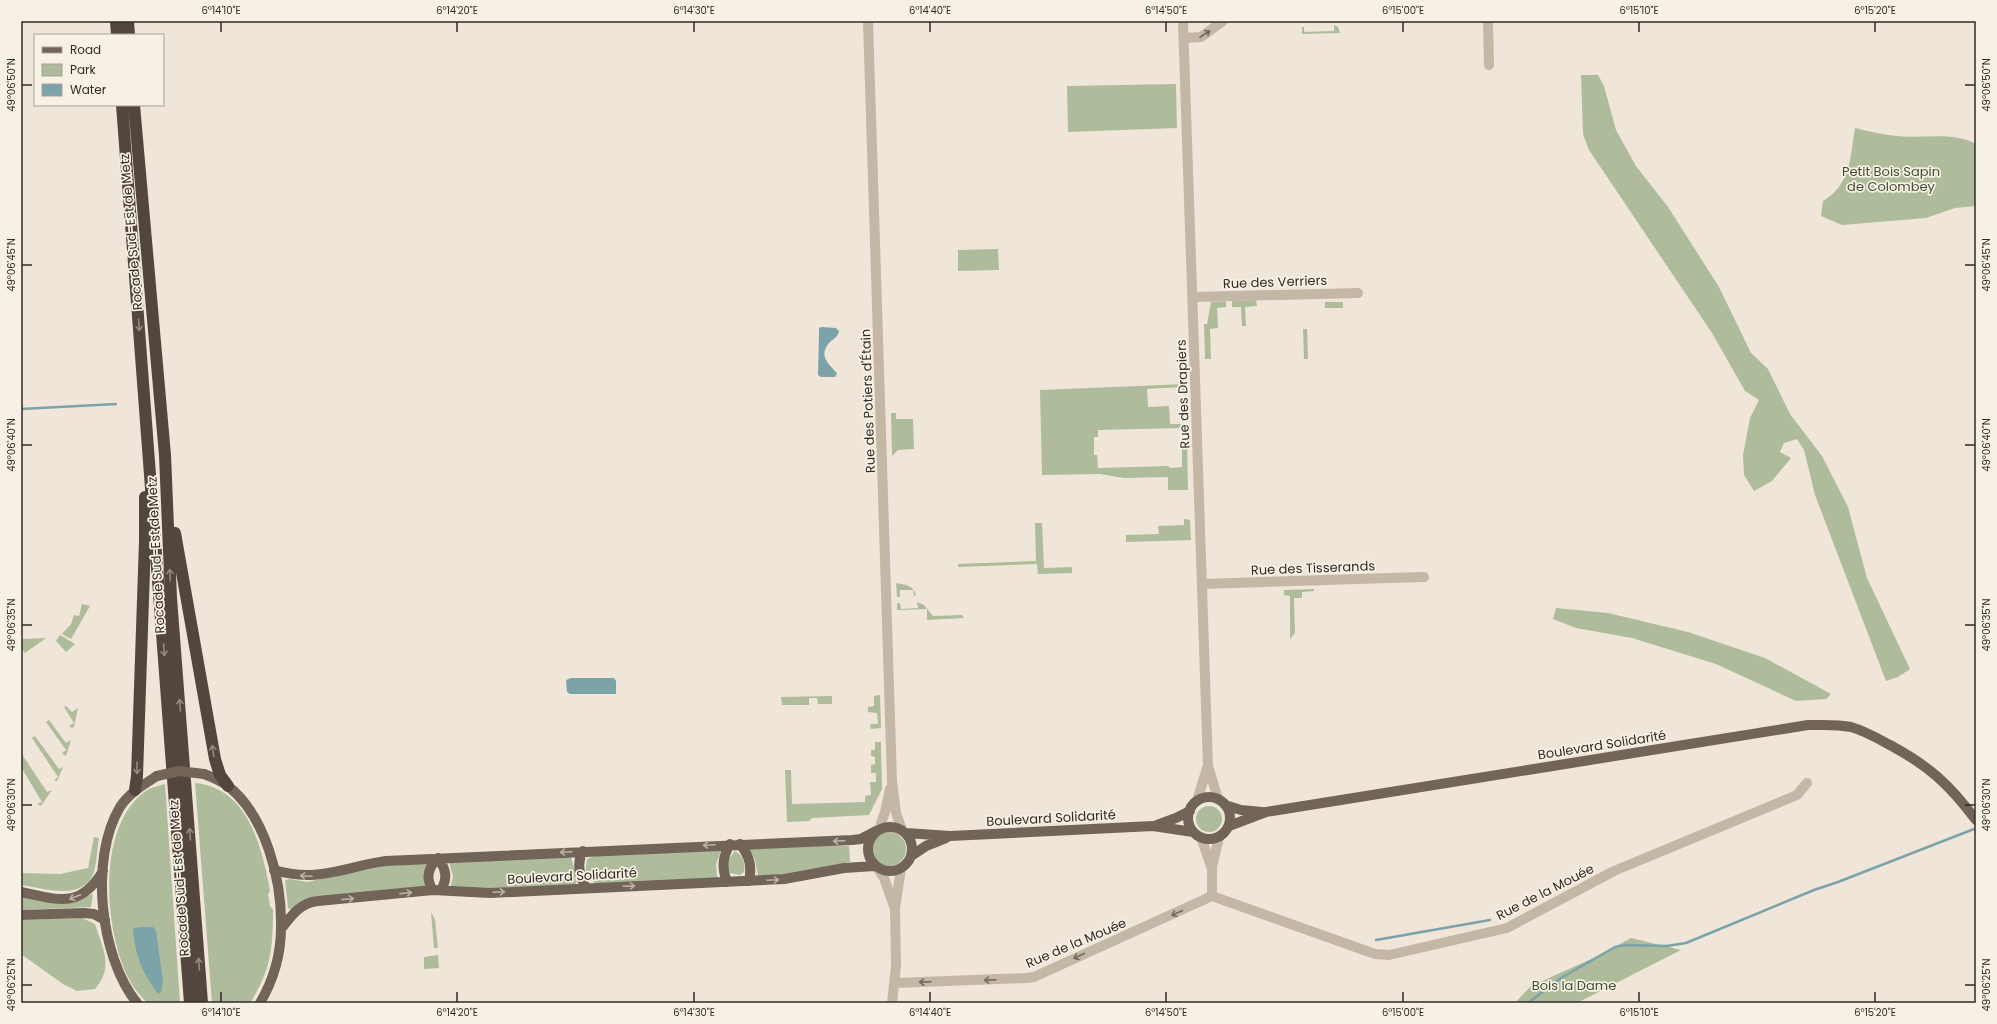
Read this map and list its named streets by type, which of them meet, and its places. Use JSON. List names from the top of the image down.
{
  "streets": {
    "highway": ["Rocade Sud-Est de Metz"],
    "main road": ["Boulevard Solidarité"],
    "street": [
      "Rue des Verriers",
      "Rue des Drapiers",
      "Rue des Potiers d'Étain",
      "Rue des Tisserands",
      "Rue de la Mouée"
    ]
  },
  "crossings": [
    ["Rue des Verriers", "Rue des Drapiers"],
    ["Rue des Drapiers", "Rue des Tisserands"],
    ["Rue des Drapiers", "Boulevard Solidarité"],
    ["Rue des Potiers d'Étain", "Boulevard Solidarité"]
  ],
  "parks": ["Petit Bois Sapin de Colombey", "Bois la Dame"],
  "legend": ["Road", "Park", "Water"],
  "coordinates": [
    "6°14'10\"E",
    "6°14'20\"E",
    "6°14'30\"E",
    "6°14'40\"E",
    "6°14'50\"E",
    "6°15'00\"E",
    "6°15'10\"E",
    "6°15'20\"E",
    "49°06'50\"N",
    "49°06'45\"N",
    "49°06'40\"N",
    "49°06'35\"N",
    "49°06'30\"N",
    "49°06'25\"N"
  ]
}
